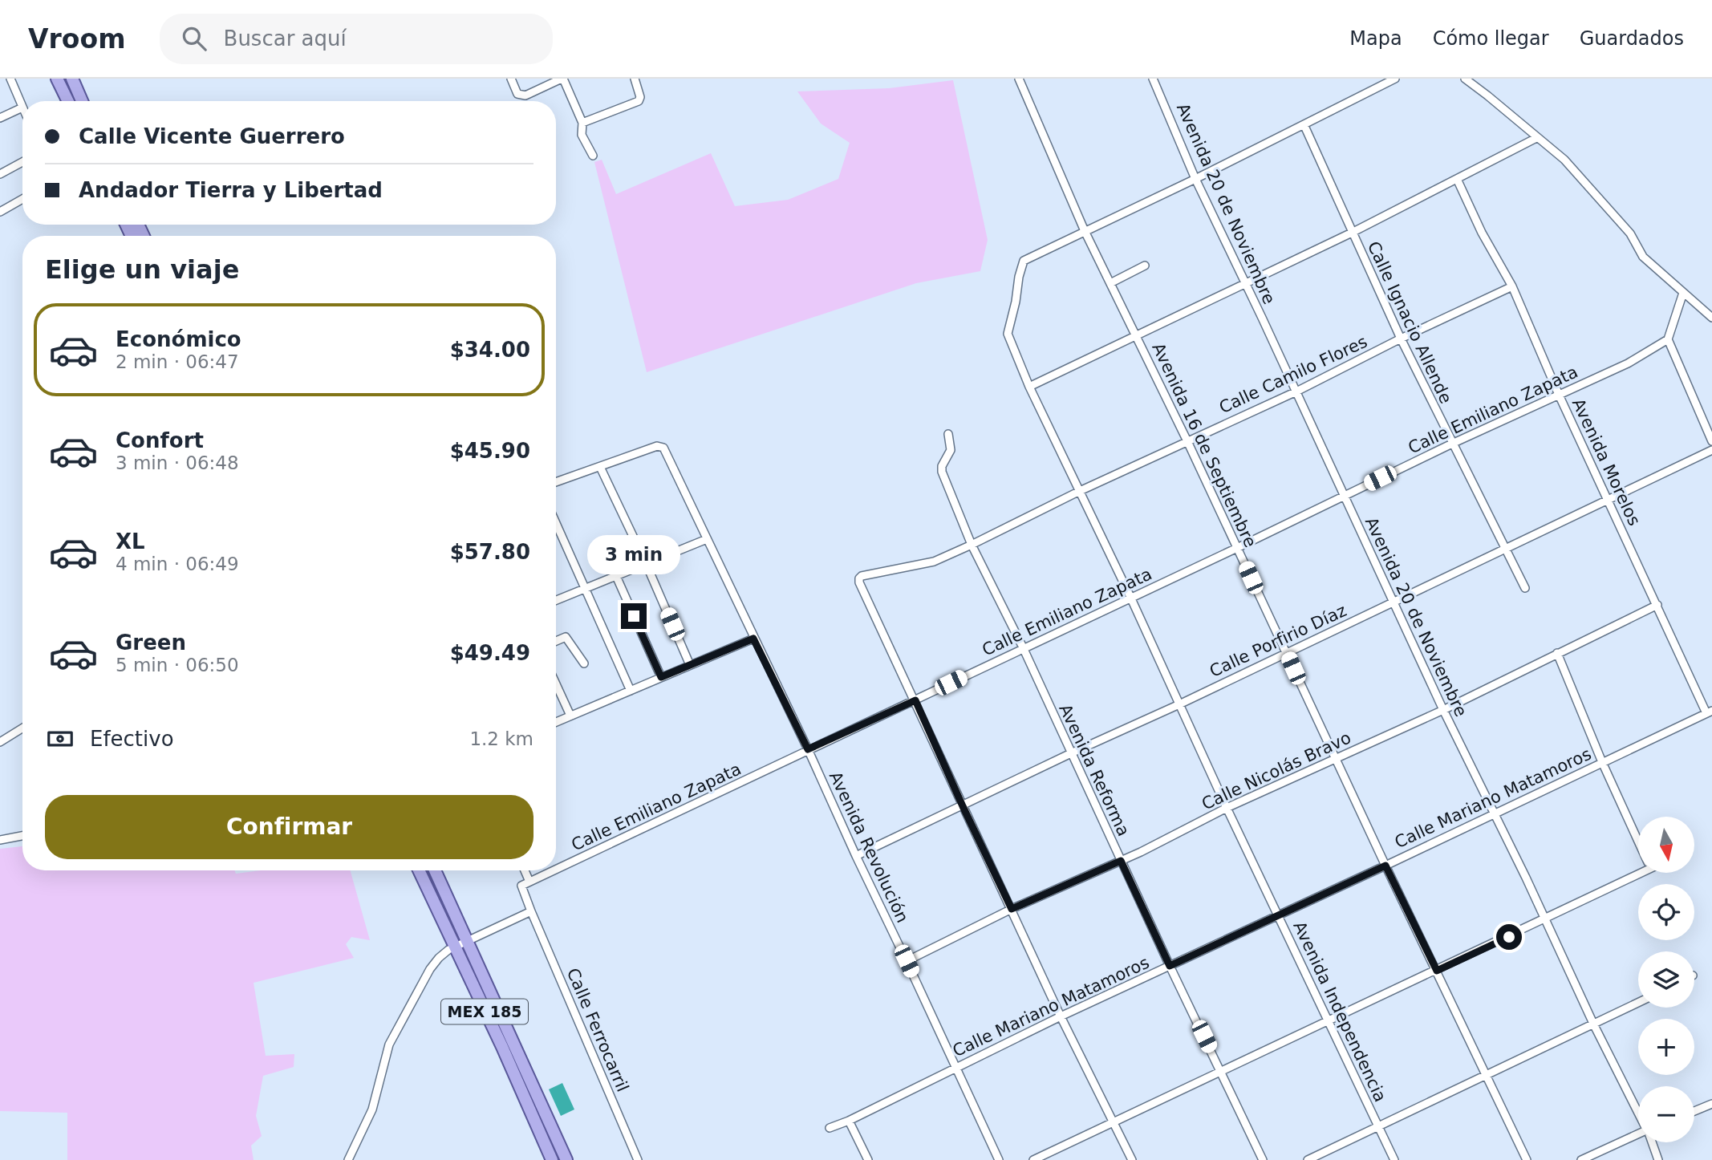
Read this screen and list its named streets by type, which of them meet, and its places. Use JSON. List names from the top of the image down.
{
  "streets": {
    "main road": ["MEX 185"],
    "street": [
      "Avenida 20 de Noviembre",
      "Calle Ignacio Allende",
      "Calle Camilo Flores",
      "Calle Emiliano Zapata",
      "Avenida 16 de Septiembre",
      "Avenida Morelos",
      "Calle Porfirio Díaz",
      "Avenida Reforma",
      "Calle Nicolás Bravo",
      "Calle Mariano Matamoros",
      "Avenida Revolución",
      "Avenida Independencia",
      "Calle Ferrocarril"
    ]
  },
  "crossings": [
    ["Avenida 20 de Noviembre", "Calle Camilo Flores"],
    ["Avenida 20 de Noviembre", "Calle Emiliano Zapata"],
    ["Avenida 20 de Noviembre", "Calle Porfirio Díaz"],
    ["Avenida 20 de Noviembre", "Calle Nicolás Bravo"],
    ["Avenida 20 de Noviembre", "Calle Mariano Matamoros"],
    ["Calle Ignacio Allende", "Calle Camilo Flores"],
    ["Calle Ignacio Allende", "Calle Emiliano Zapata"],
    ["Calle Ignacio Allende", "Calle Porfirio Díaz"],
    ["Calle Camilo Flores", "Calle Emiliano Zapata"],
    ["Calle Camilo Flores", "Avenida 16 de Septiembre"],
    ["Calle Camilo Flores", "Avenida Morelos"],
    ["Calle Camilo Flores", "Avenida Reforma"],
    ["Calle Camilo Flores", "Avenida Independencia"],
    ["Calle Emiliano Zapata", "Avenida 16 de Septiembre"],
    ["Calle Emiliano Zapata", "Avenida Morelos"],
    ["Calle Emiliano Zapata", "Avenida Reforma"],
    ["Calle Emiliano Zapata", "Avenida Revolución"],
    ["Calle Emiliano Zapata", "Avenida Independencia"],
    ["Avenida 16 de Septiembre", "Calle Porfirio Díaz"],
    ["Avenida 16 de Septiembre", "Calle Nicolás Bravo"],
    ["Avenida 16 de Septiembre", "Calle Mariano Matamoros"],
    ["Avenida 16 de Septiembre", "Avenida Independencia"],
    ["Avenida Morelos", "Calle Porfirio Díaz"],
    ["Avenida Morelos", "Calle Nicolás Bravo"],
    ["Avenida Morelos", "Calle Mariano Matamoros"],
    ["Calle Porfirio Díaz", "Avenida Reforma"],
    ["Calle Porfirio Díaz", "Avenida Revolución"],
    ["Calle Porfirio Díaz", "Avenida Independencia"],
    ["Avenida Reforma", "Calle Nicolás Bravo"],
    ["Avenida Reforma", "Calle Mariano Matamoros"],
    ["Calle Nicolás Bravo", "Avenida Revolución"],
    ["Calle Nicolás Bravo", "Avenida Independencia"],
    ["Calle Mariano Matamoros", "Avenida Revolución"],
    ["Calle Mariano Matamoros", "Avenida Independencia"]
  ],
  "north": "bottom",
  "page": {
    "header": "Vroom",
    "search": "Buscar aquí",
    "nav": ["Mapa", "Cómo llegar", "Guardados"],
    "banner": ["Calle Vicente Guerrero", "Andador Tierra y Libertad"],
    "heading": "Elige un viaje",
    "list": [
      {
        "name": "Económico",
        "note": "2 min · 06:47",
        "value": "$34.00"
      },
      {
        "name": "Confort",
        "note": "3 min · 06:48",
        "value": "$45.90"
      },
      {
        "name": "XL",
        "note": "4 min · 06:49",
        "value": "$57.80"
      },
      {
        "name": "Green",
        "note": "5 min · 06:50",
        "value": "$49.49"
      }
    ],
    "bubble": "3 min",
    "pay": ["Efectivo", "1.2 km"],
    "buttons": "Confirmar",
    "map_buttons": ["+", "−"]
  }
}
